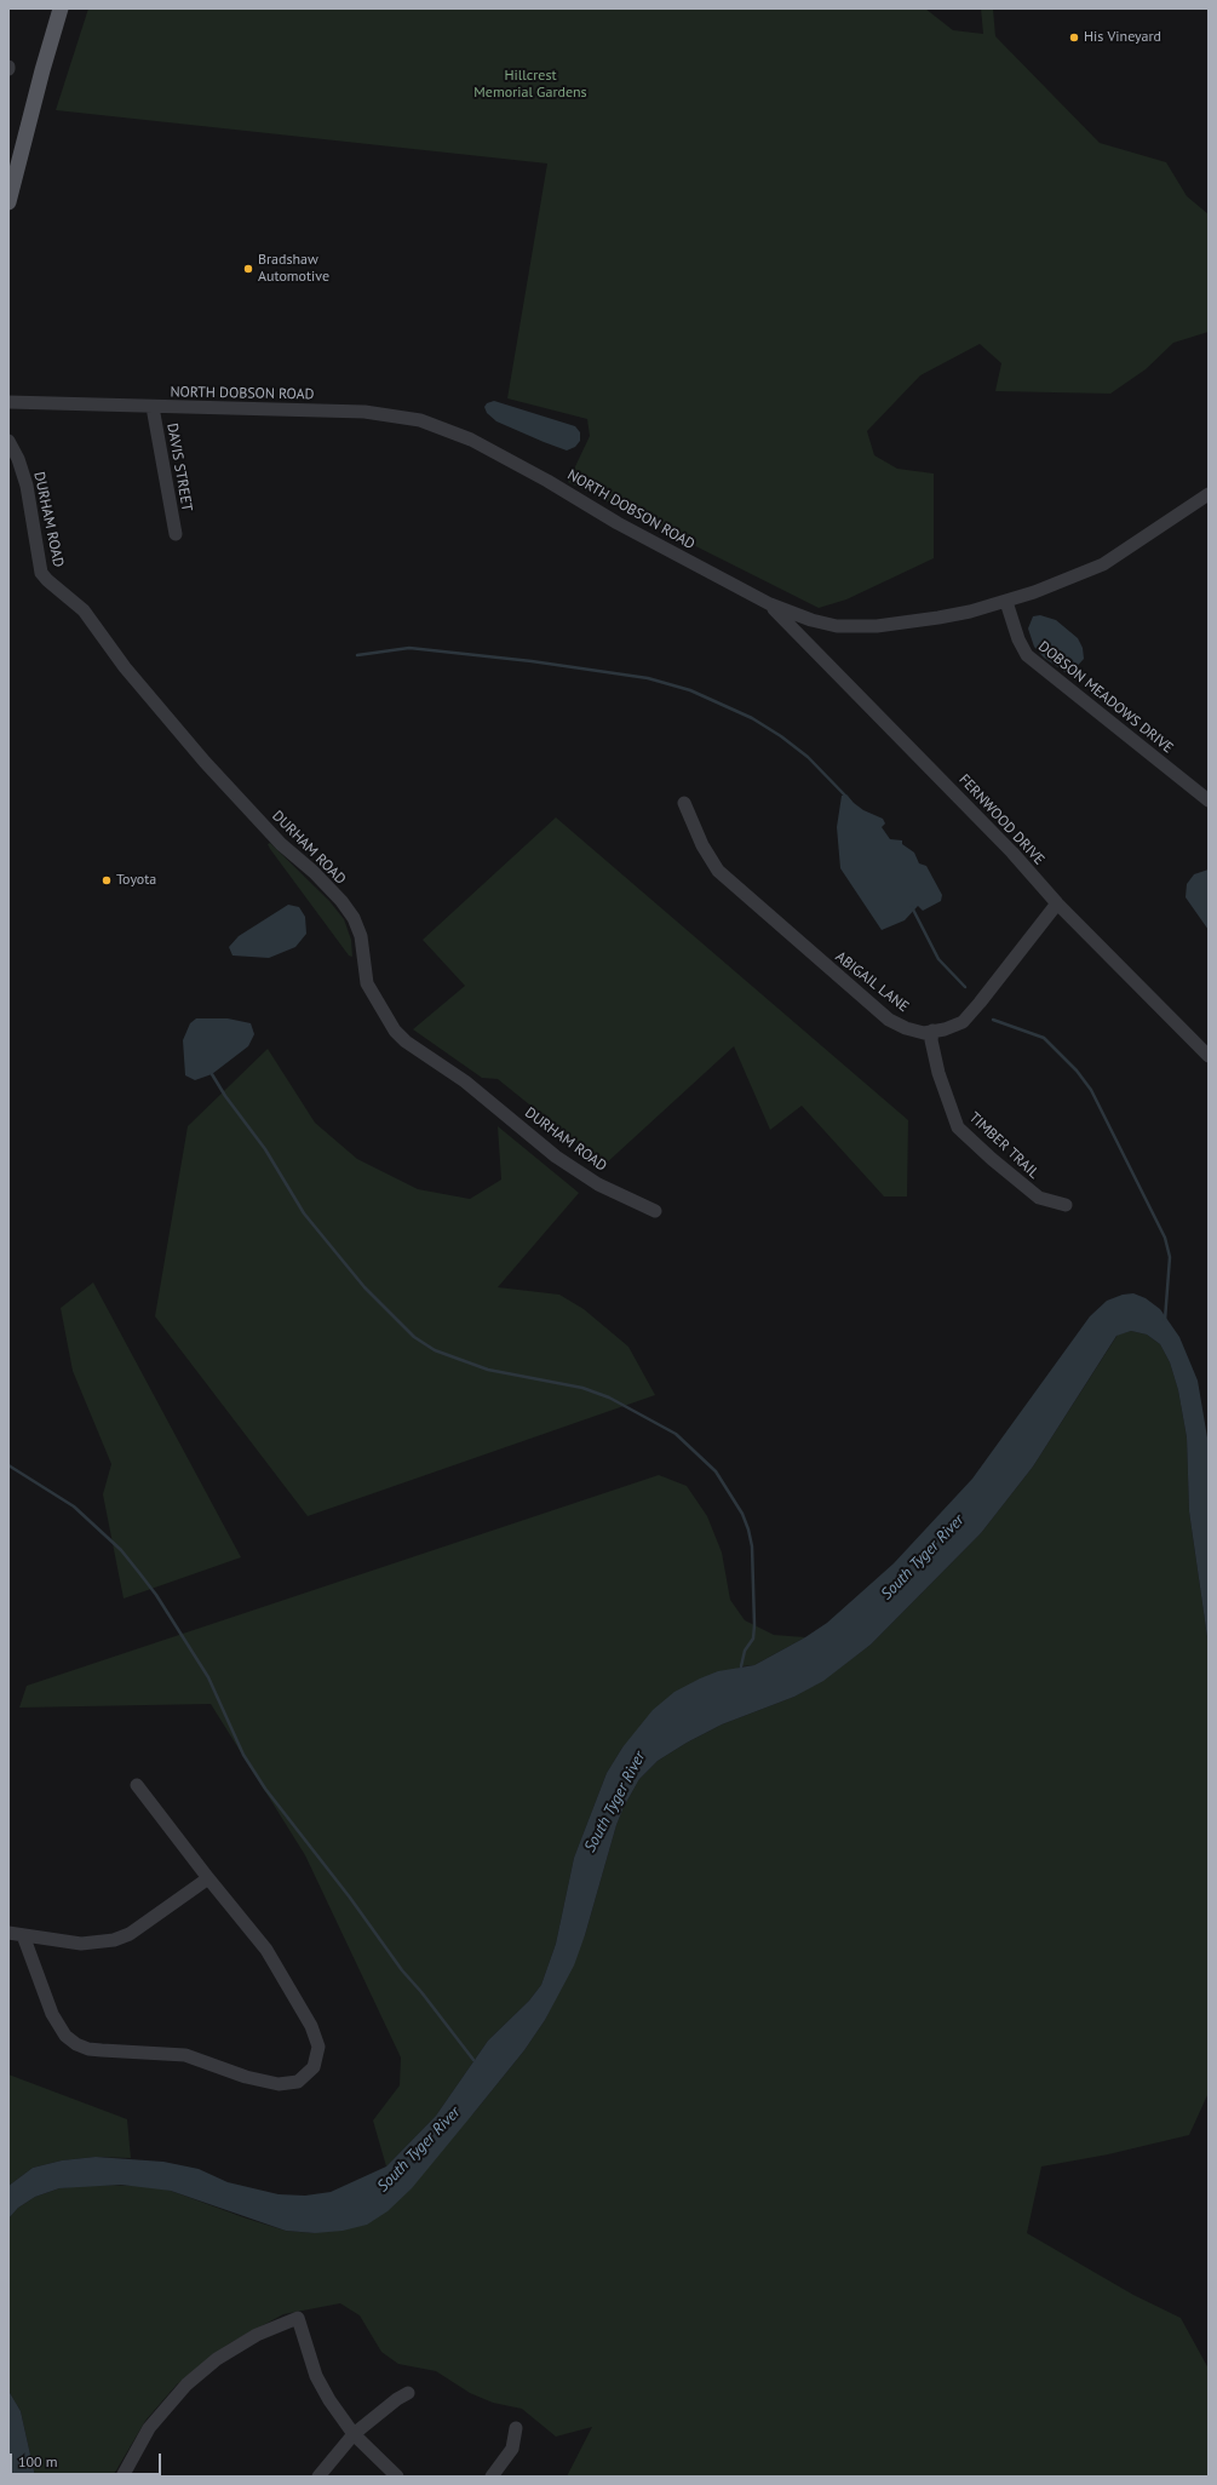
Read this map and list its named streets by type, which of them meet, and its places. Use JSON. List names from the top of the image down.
{
  "streets": {
    "street": [
      "NORTH DOBSON ROAD",
      "DAVIS STREET",
      "DURHAM ROAD",
      "DOBSON MEADOWS DRIVE",
      "FERNWOOD DRIVE",
      "ABIGAIL LANE",
      "TIMBER TRAIL"
    ]
  },
  "crossings": [
    ["NORTH DOBSON ROAD", "DAVIS STREET"],
    ["NORTH DOBSON ROAD", "DOBSON MEADOWS DRIVE"],
    ["NORTH DOBSON ROAD", "FERNWOOD DRIVE"],
    ["FERNWOOD DRIVE", "ABIGAIL LANE"],
    ["ABIGAIL LANE", "TIMBER TRAIL"]
  ],
  "water": ["South Tyger River"],
  "parks": ["Hillcrest Memorial Gardens"],
  "places": ["His Vineyard", "Bradshaw Automotive", "Toyota"],
  "scale_bar": "100 m"
}
